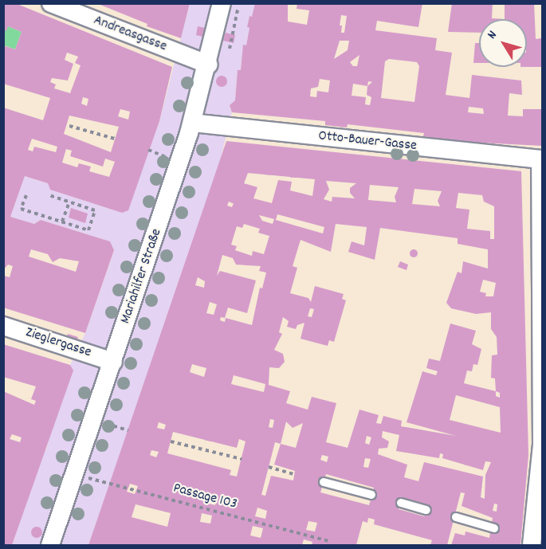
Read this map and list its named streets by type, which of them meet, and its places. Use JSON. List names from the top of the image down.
{
  "streets": {
    "street": [
      "Andreasgasse",
      "Otto-Bauer-Gasse",
      "Mariahilfer Straße",
      "Zieglergasse"
    ],
    "path": ["Passage 103"]
  },
  "crossings": [
    ["Andreasgasse", "Mariahilfer Straße"],
    ["Otto-Bauer-Gasse", "Mariahilfer Straße"],
    ["Mariahilfer Straße", "Zieglergasse"],
    ["Mariahilfer Straße", "Passage 103"]
  ],
  "north": "top left"
}
